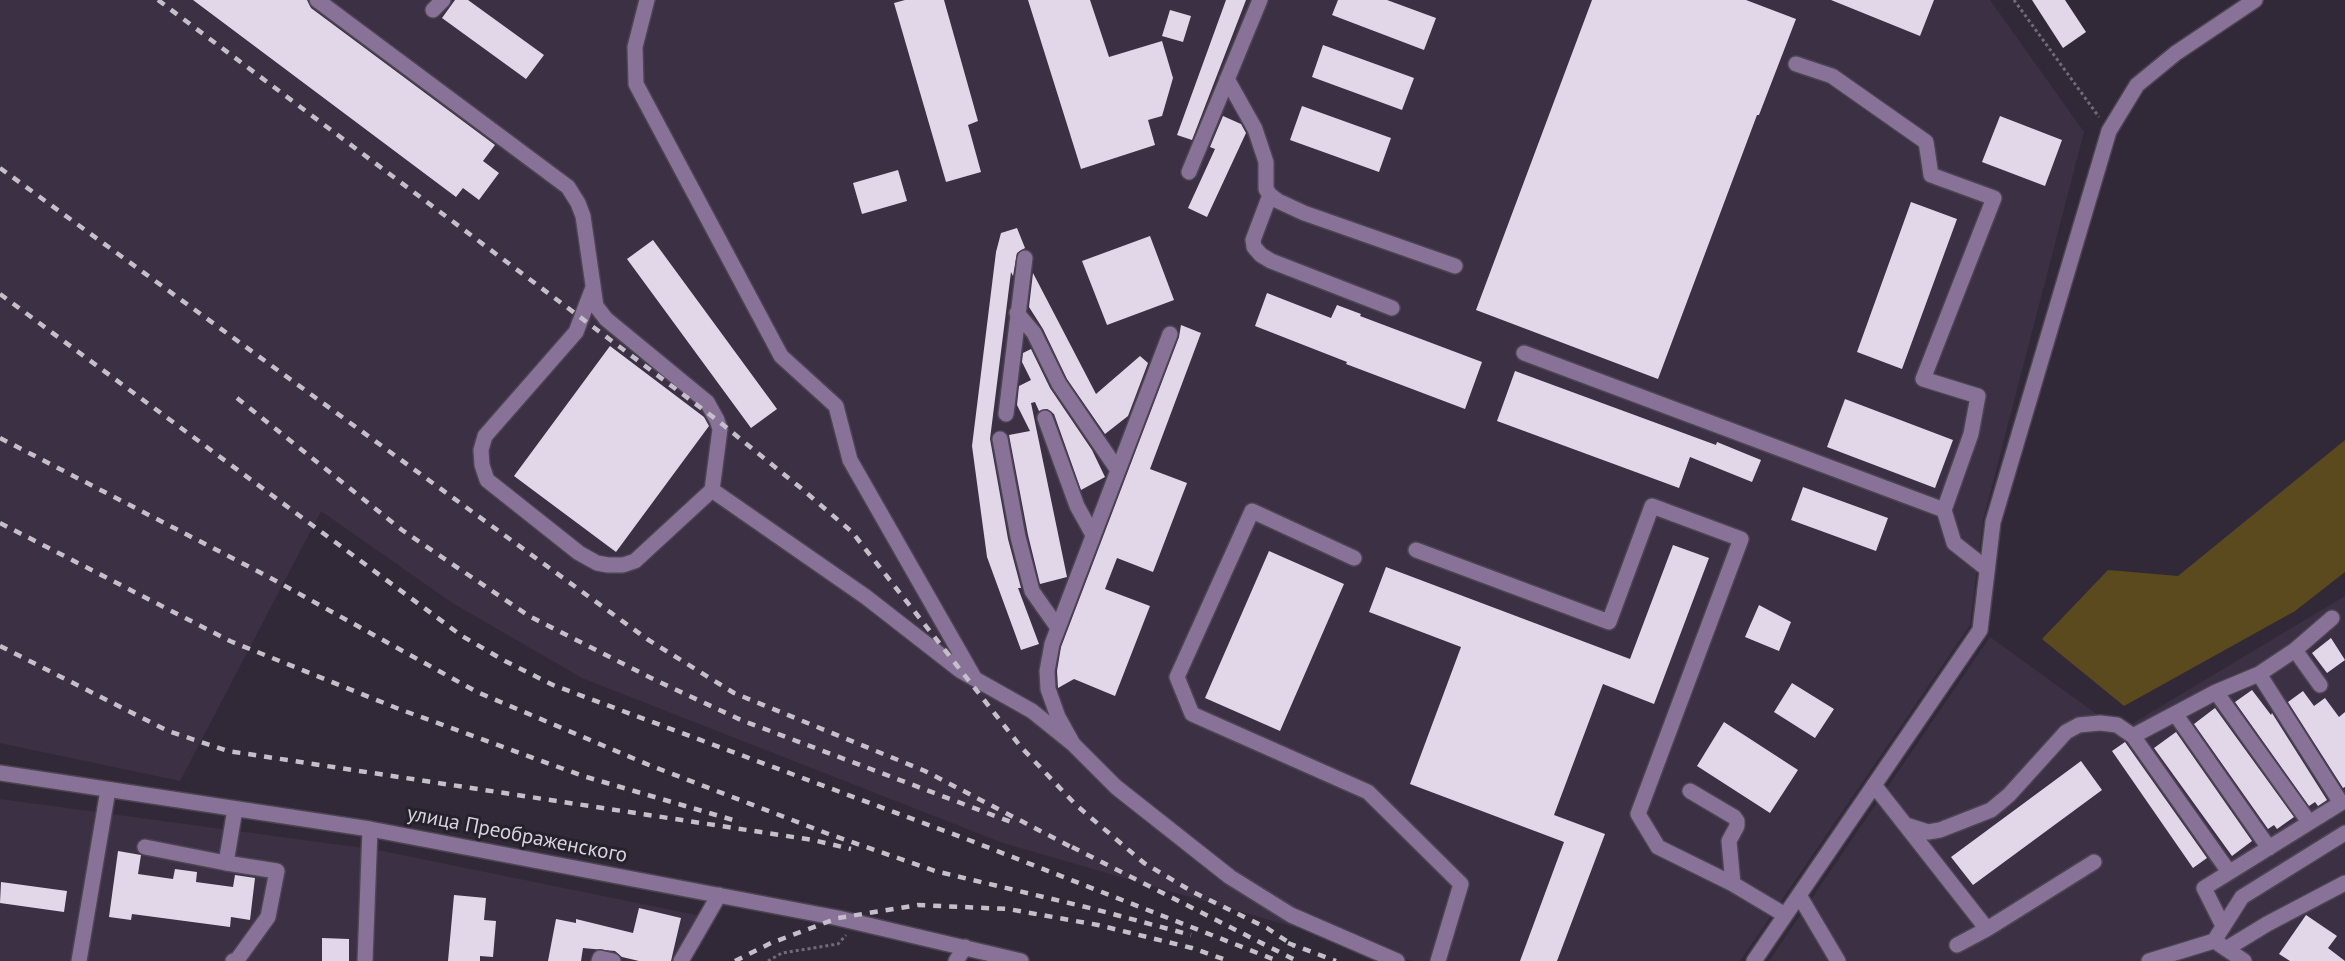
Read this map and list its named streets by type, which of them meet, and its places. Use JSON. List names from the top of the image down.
{
  "streets": {
    "street": ["улица Преображенского"]
  }
}
